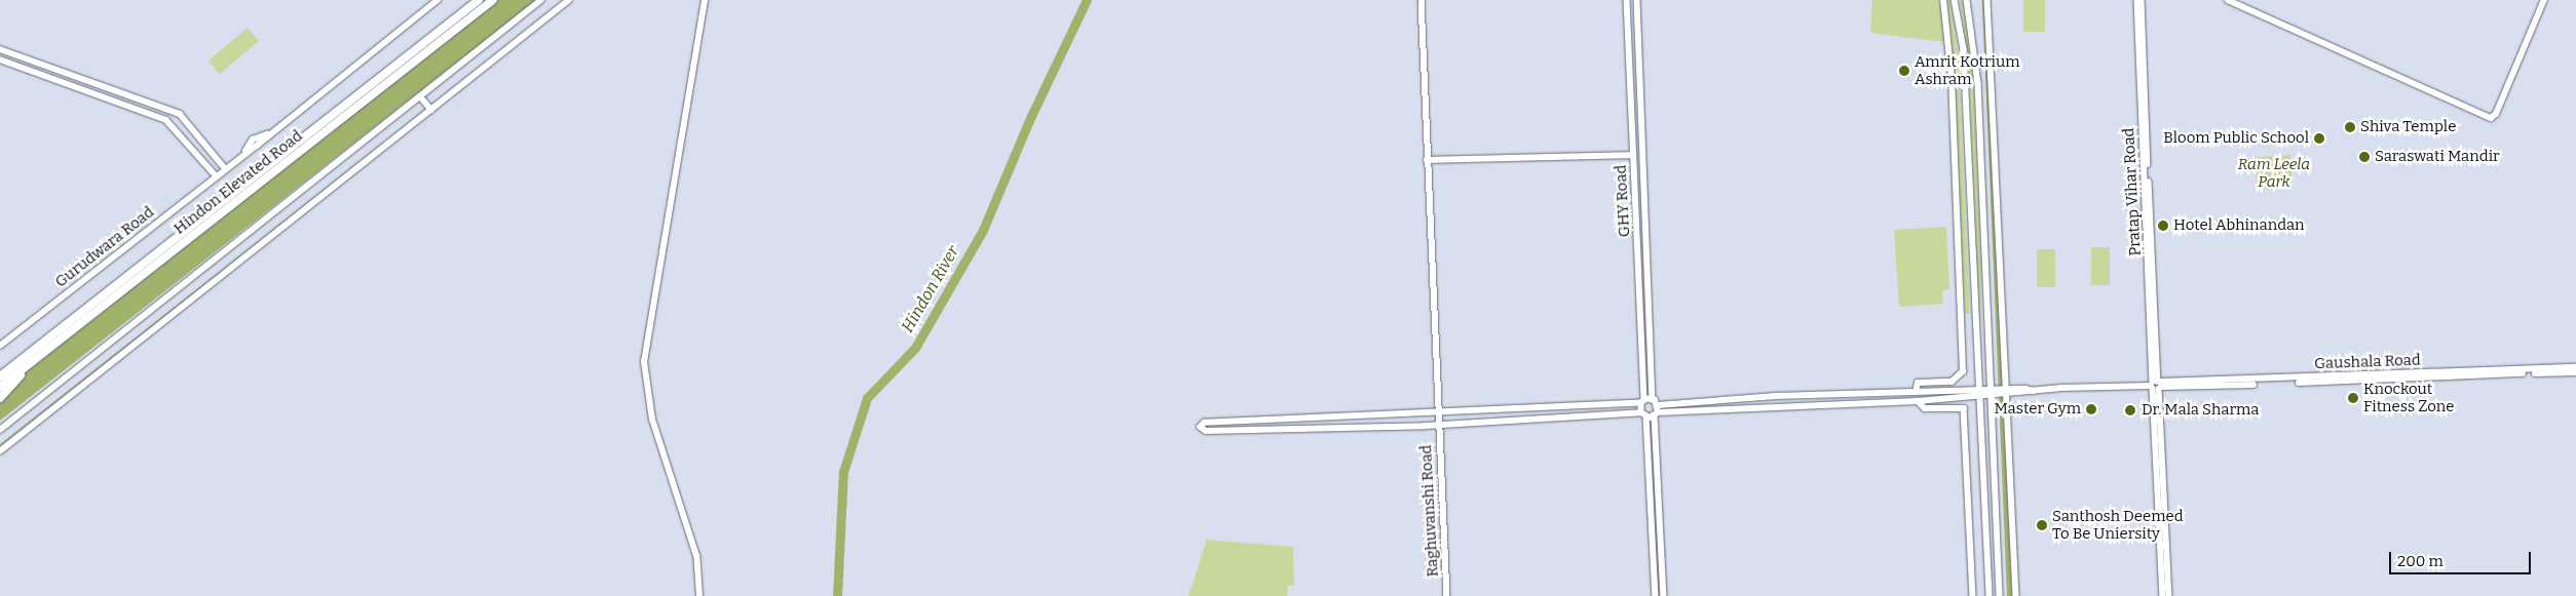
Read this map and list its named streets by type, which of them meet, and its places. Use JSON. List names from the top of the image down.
{
  "streets": {
    "highway": ["Hindon Elevated Road"],
    "street": [
      "Pratap Vihar Road",
      "GHY Road",
      "Gurudwara Road",
      "Gaushala Road",
      "Raghuvanshi Road"
    ]
  },
  "crossings": [
    ["Pratap Vihar Road", "Gaushala Road"]
  ],
  "water": ["Hindon River"],
  "parks": ["Ram Leela Park"],
  "places": [
    "Amrit Kotrium Ashram",
    "Shiva Temple",
    "Bloom Public School",
    "Saraswati Mandir",
    "Hotel Abhinandan",
    "Knockout Fitness Zone",
    "Master Gym",
    "Dr. Mala Sharma",
    "Santhosh Deemed To Be Uniersity"
  ],
  "scale_bar": "200 m"
}
